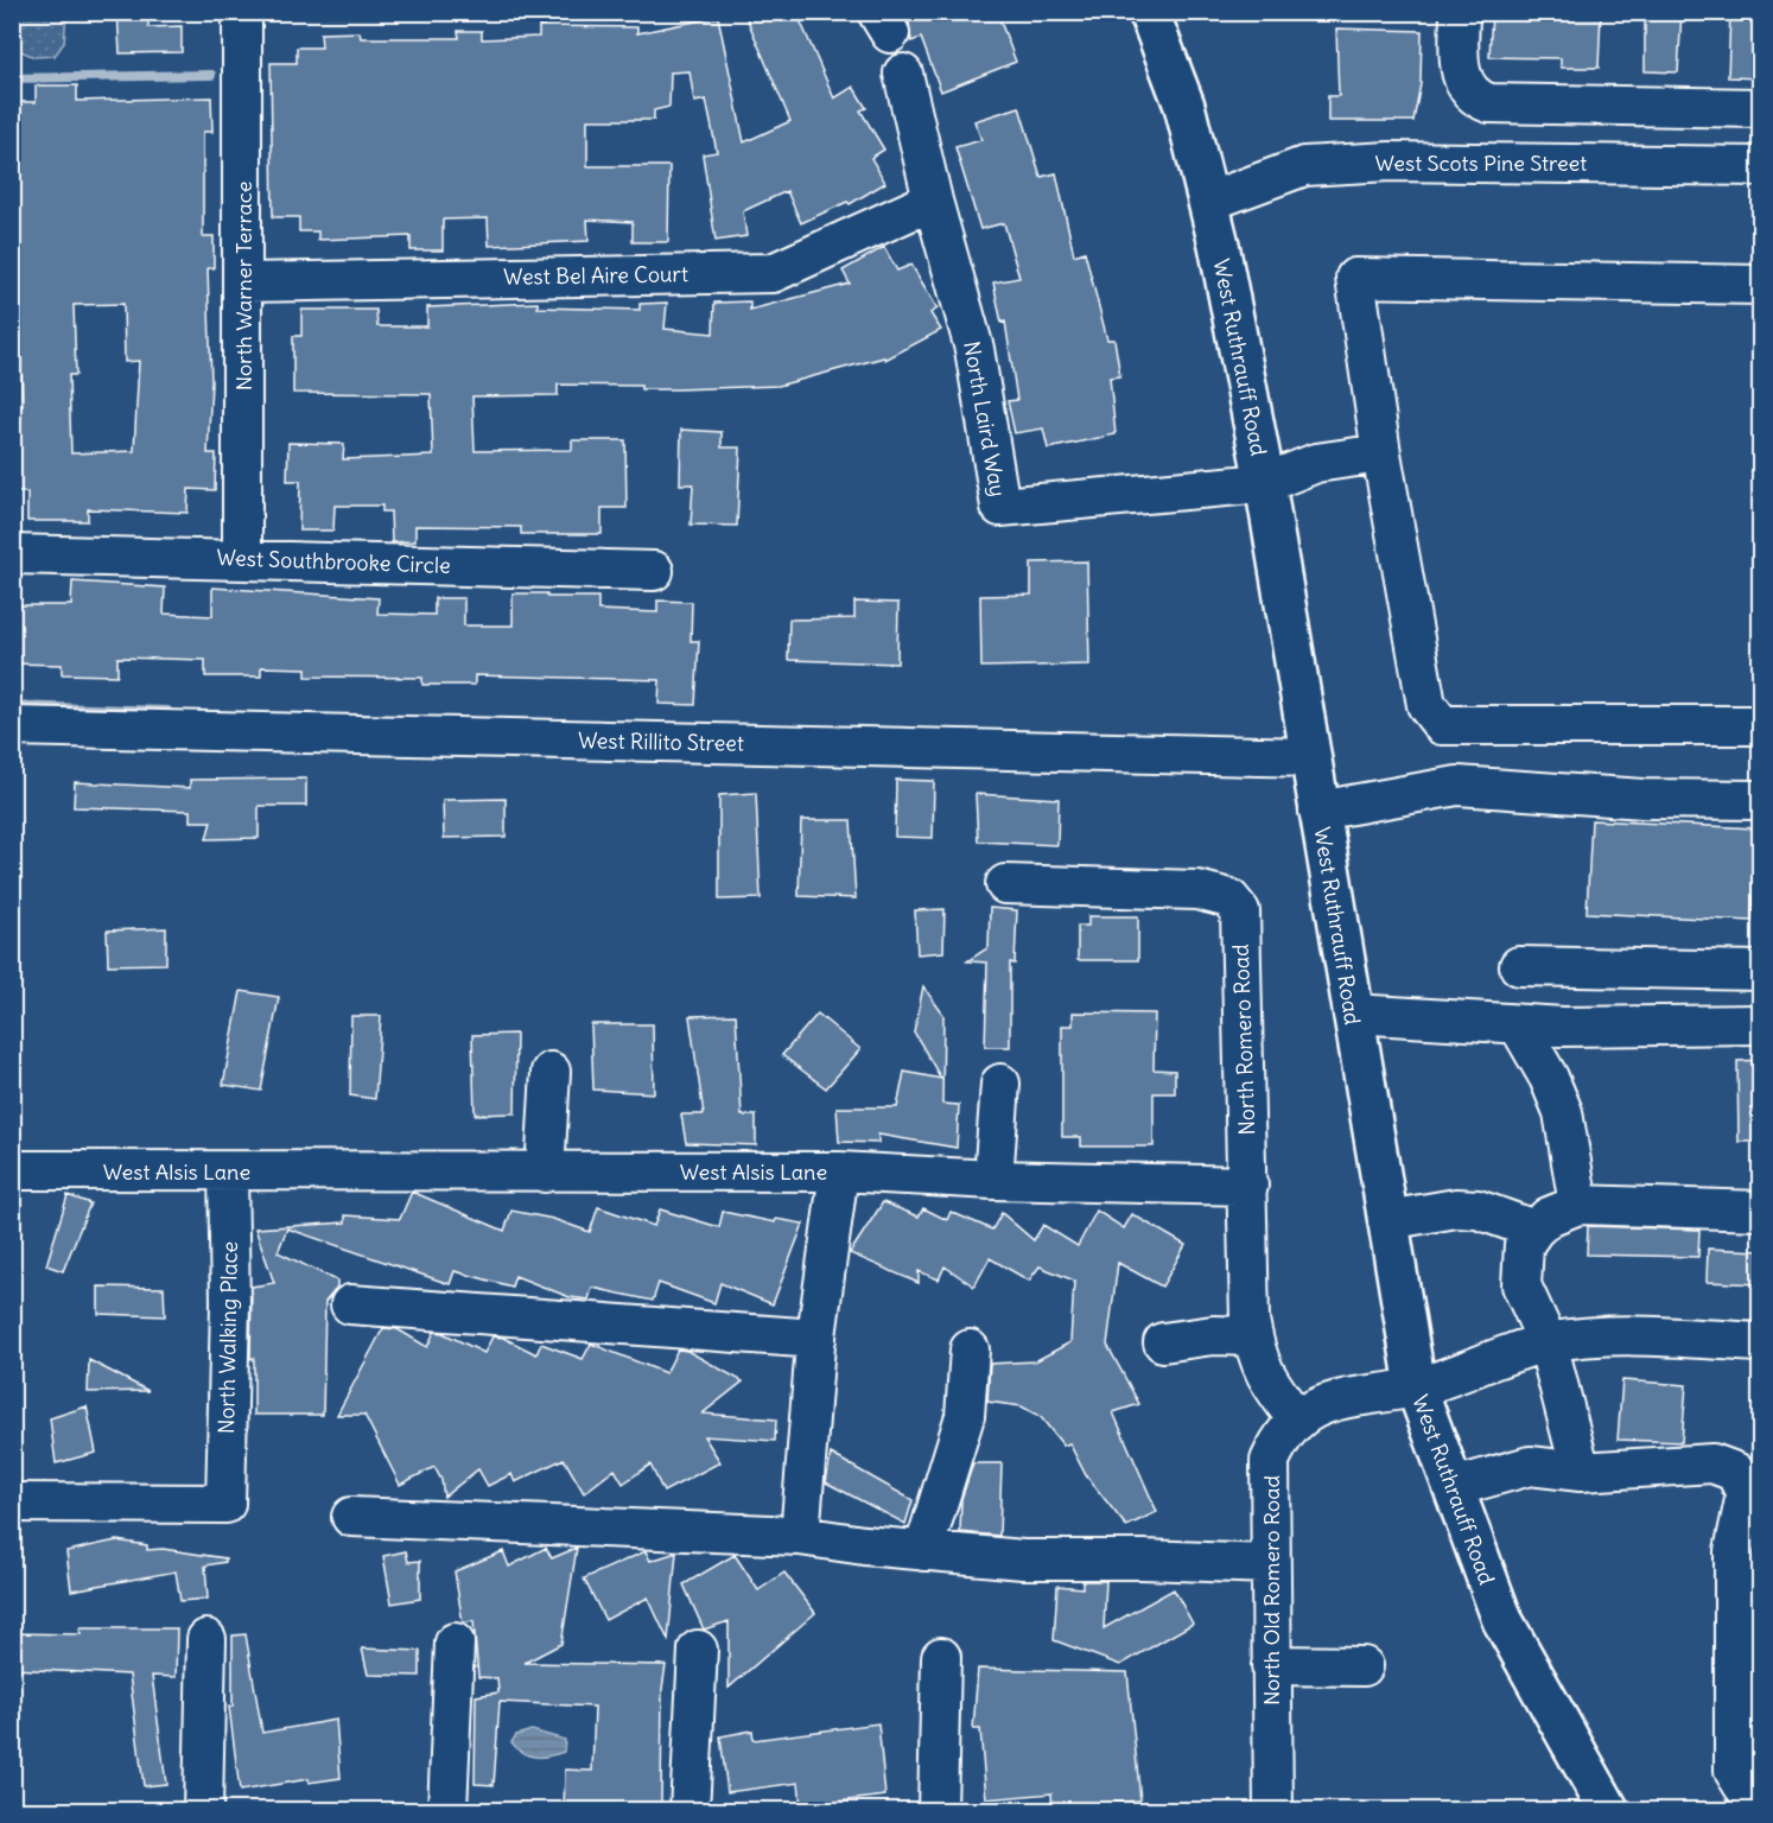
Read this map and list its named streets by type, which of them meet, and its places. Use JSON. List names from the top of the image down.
{
  "streets": {
    "main road": ["West Ruthrauff Road"],
    "street": [
      "West Scots Pine Street",
      "West Bel Aire Court",
      "North Warner Terrace",
      "North Laird Way",
      "West Southbrooke Circle",
      "West Rillito Street",
      "North Romero Road",
      "West Alsis Lane",
      "North Walking Place",
      "North Old Romero Road"
    ]
  },
  "crossings": [
    ["West Scots Pine Street", "West Ruthrauff Road"],
    ["West Bel Aire Court", "North Warner Terrace"],
    ["West Bel Aire Court", "North Laird Way"],
    ["North Warner Terrace", "West Southbrooke Circle"],
    ["West Ruthrauff Road", "North Laird Way"],
    ["West Ruthrauff Road", "West Rillito Street"],
    ["West Ruthrauff Road", "North Old Romero Road"],
    ["North Romero Road", "West Alsis Lane"],
    ["West Alsis Lane", "North Walking Place"]
  ]
}
